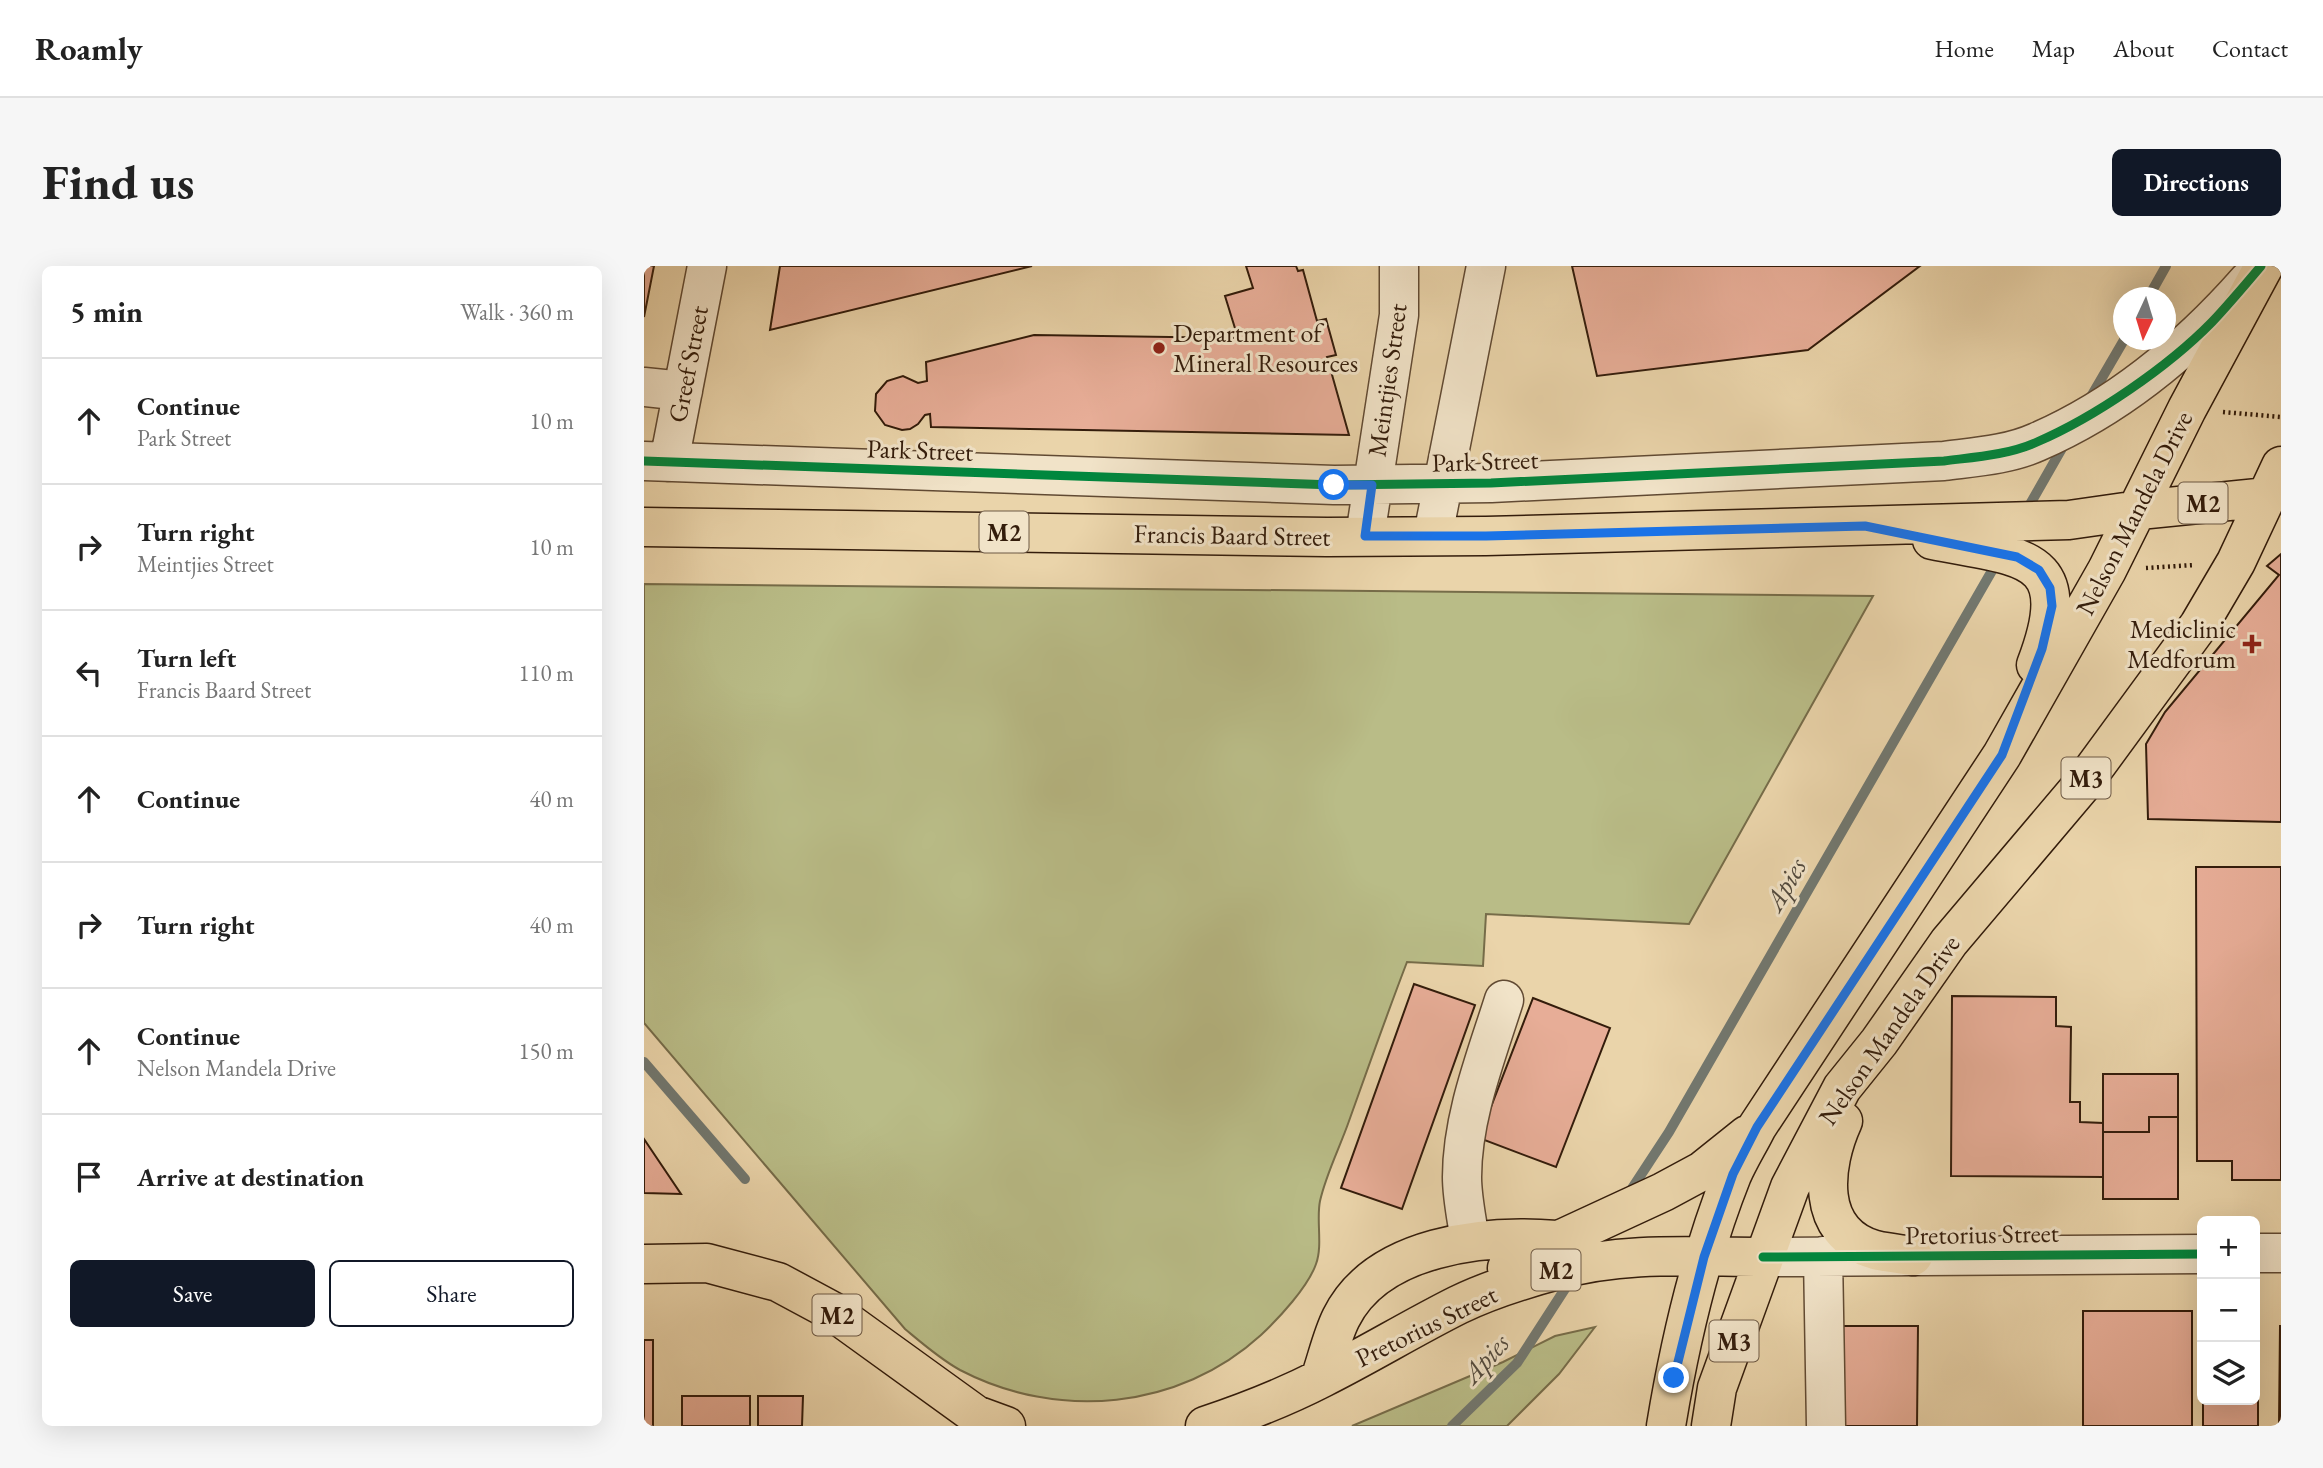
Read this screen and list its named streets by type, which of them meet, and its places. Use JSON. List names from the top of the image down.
{
  "streets": {
    "main road": [
      "M2",
      "Nelson Mandela Drive",
      "Francis Baard Street",
      "M3",
      "Pretorius Street"
    ],
    "street": ["Greef Street", "Meintjies Street", "Park Street"]
  },
  "crossings": [
    ["Greef Street", "Park Street"],
    ["Meintjies Street", "Park Street"],
    ["Meintjies Street", "Francis Baard Street"],
    ["Park Street", "Nelson Mandela Drive"],
    ["Nelson Mandela Drive", "Francis Baard Street"],
    ["Nelson Mandela Drive", "Pretorius Street"]
  ],
  "water": ["Apies"],
  "places": {
    "other": ["Department of Mineral Resources"],
    "health": ["Mediclinic Medforum"]
  },
  "north": "bottom",
  "page": {
    "header": "Roamly",
    "nav": [
      "Home",
      "Map",
      "About",
      "Contact"
    ],
    "buttons": [
      "Directions",
      ["Save", "Share"]
    ],
    "title": "Find us",
    "heading": ["5 min", "Walk · 360 m"],
    "list": [
      ["Continue", "Park Street", "10 m"],
      ["Turn right", "Meintjies Street", "10 m"],
      ["Turn left", "Francis Baard Street", "110 m"],
      ["Continue", "40 m"],
      ["Turn right", "40 m"],
      ["Continue", "Nelson Mandela Drive", "150 m"],
      "Arrive at destination"
    ],
    "map_buttons": ["+", "−"]
  }
}
